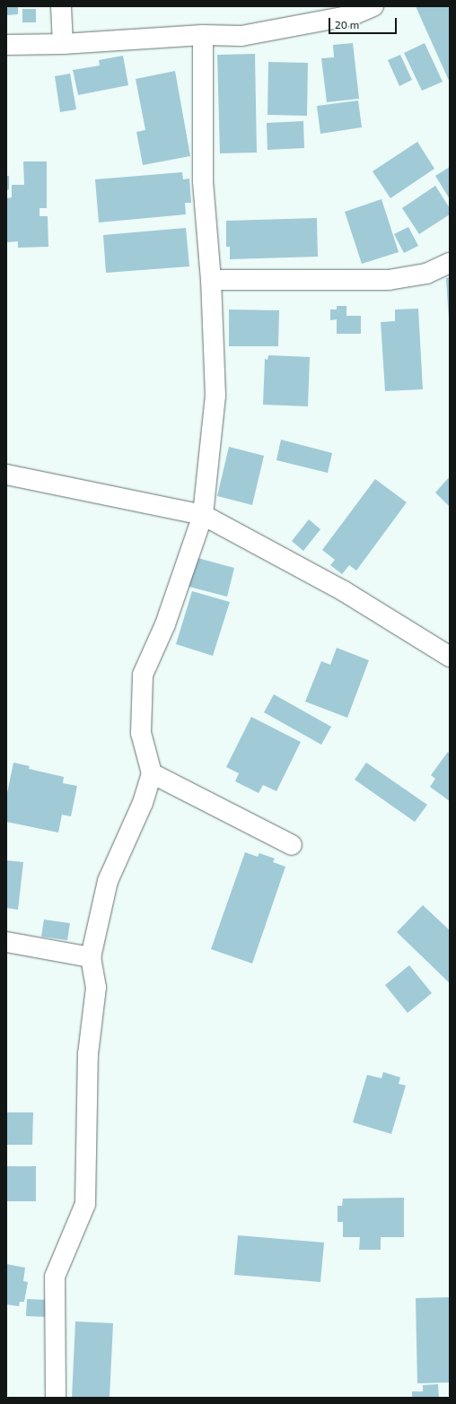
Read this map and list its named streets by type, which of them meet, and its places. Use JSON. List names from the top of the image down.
{
  "scale_bar": "20 m"
}
